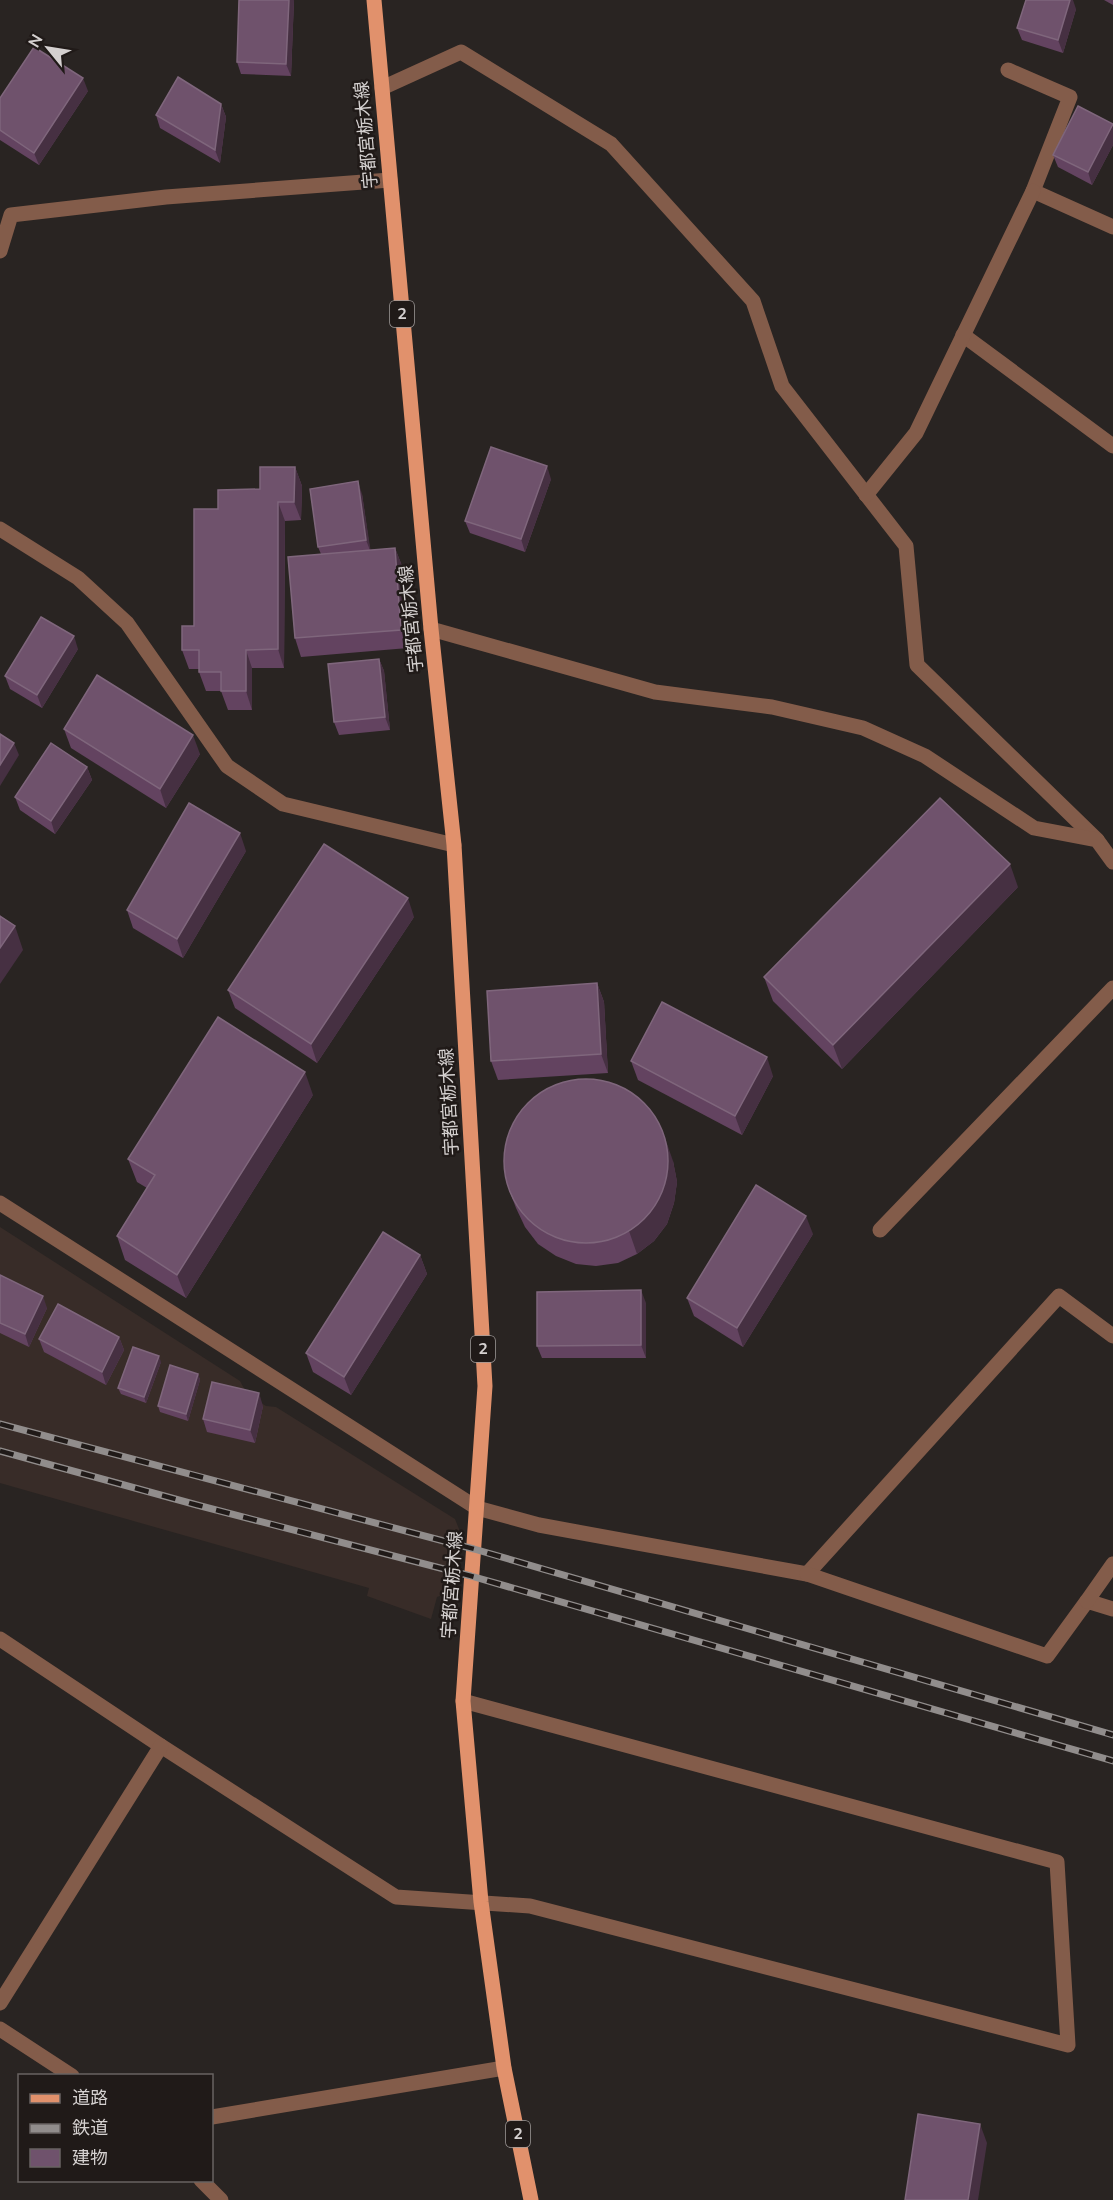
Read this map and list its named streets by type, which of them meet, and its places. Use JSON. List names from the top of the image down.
{
  "streets": {
    "main road": ["宇都宮栃木線", "2"]
  },
  "legend": ["道路", "鉄道", "建物"],
  "north": "top left"
}
